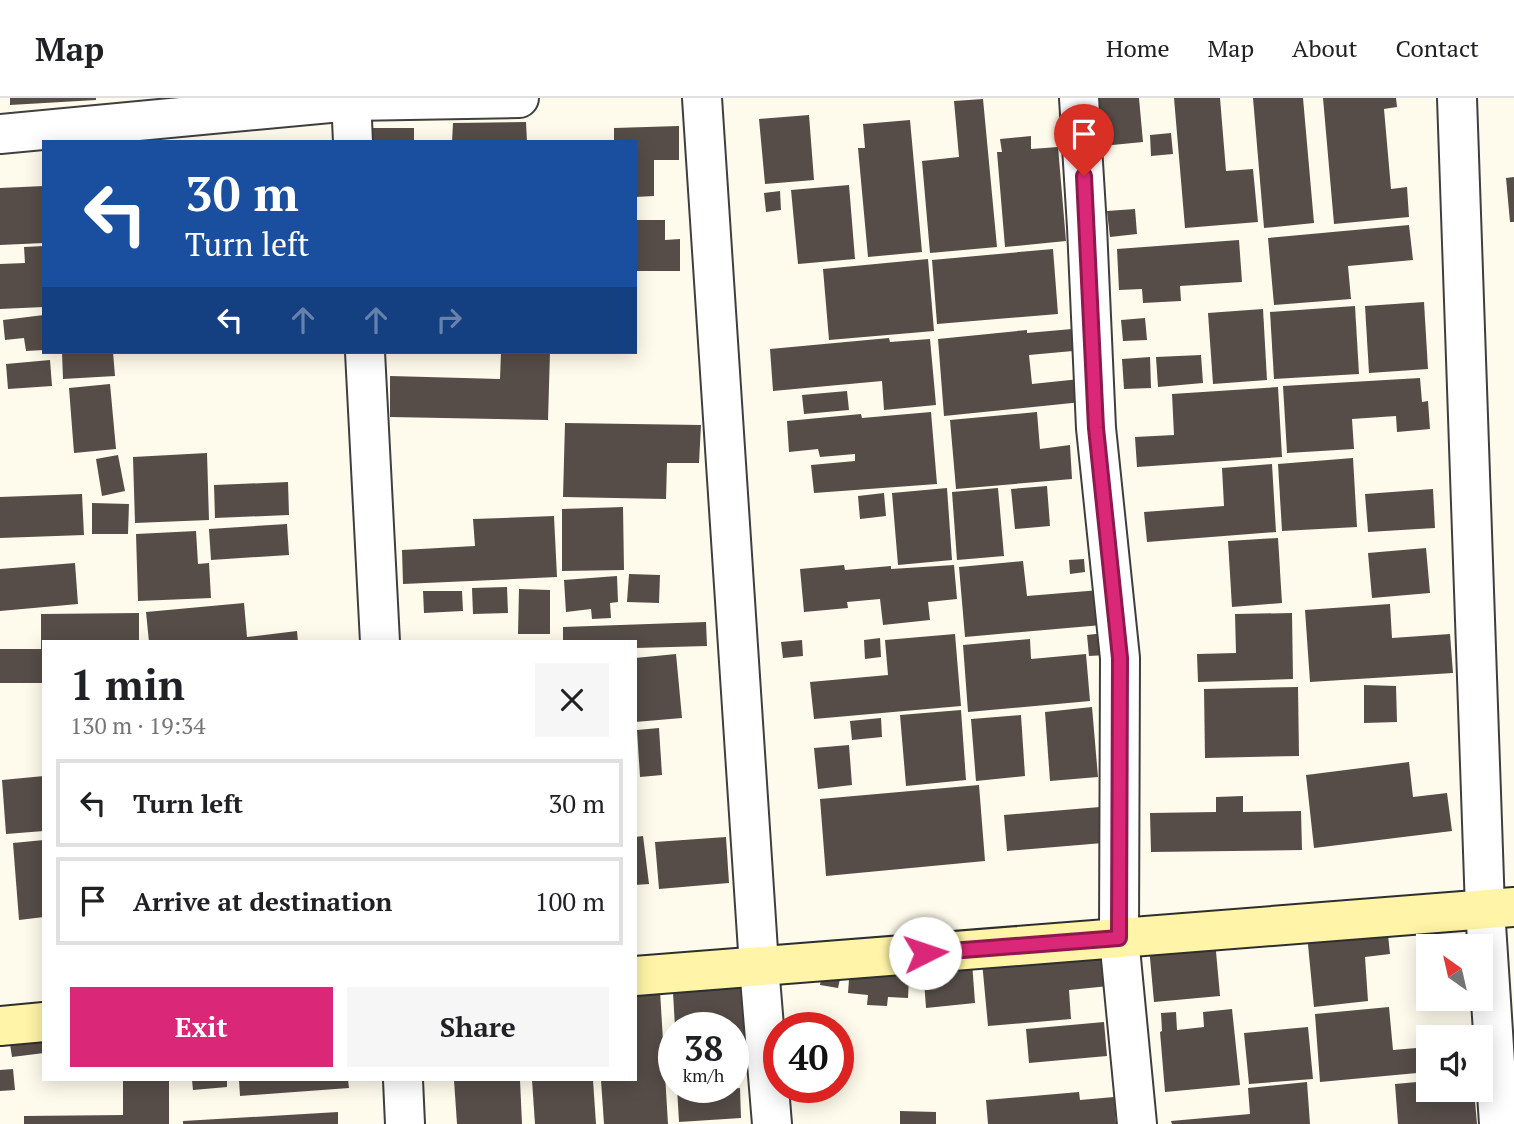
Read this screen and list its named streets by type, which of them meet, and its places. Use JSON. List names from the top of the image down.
{
  "north": "top left",
  "page": {
    "header": "Map",
    "nav": [
      "Home",
      "Map",
      "About",
      "Contact"
    ],
    "turn": ["30 m", "Turn left"],
    "heading": ["1 min", "130 m · 19:34"],
    "list": [
      {
        "name": "Turn left",
        "value": "30 m"
      },
      {
        "name": "Arrive at destination",
        "value": "100 m"
      }
    ],
    "buttons": ["Exit", "Share"],
    "speed": "38 km/h",
    "limit": "40"
  }
}
